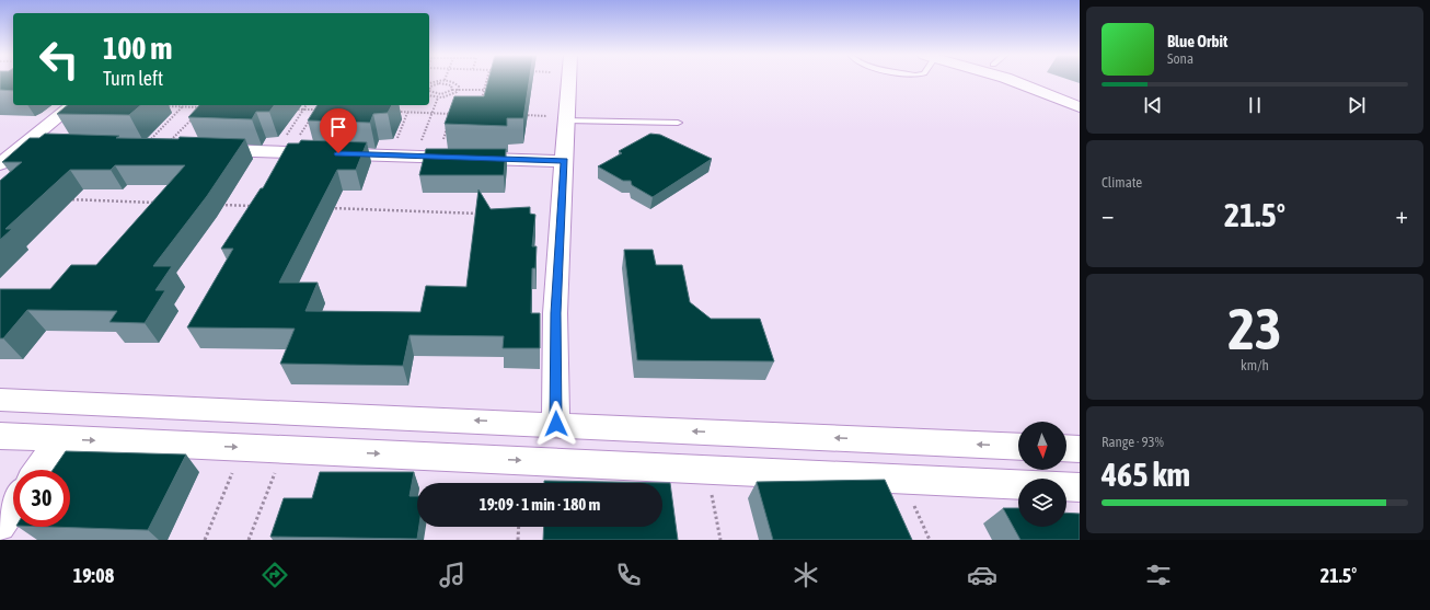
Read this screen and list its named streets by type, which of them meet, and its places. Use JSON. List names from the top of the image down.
{
  "north": "bottom",
  "page": {
    "turn": ["100 m", "Turn left"],
    "song": ["Blue Orbit", "Sona"],
    "tile": [
      "Climate",
      ["23", "km/h"],
      ["Range · 93%", "465 km"]
    ],
    "heat": ["−", "21.5°", "+"],
    "limit": "30",
    "trip": "19:09 · 1 min · 180 m",
    "tabs": ["19:08", "21.5°"]
  }
}
